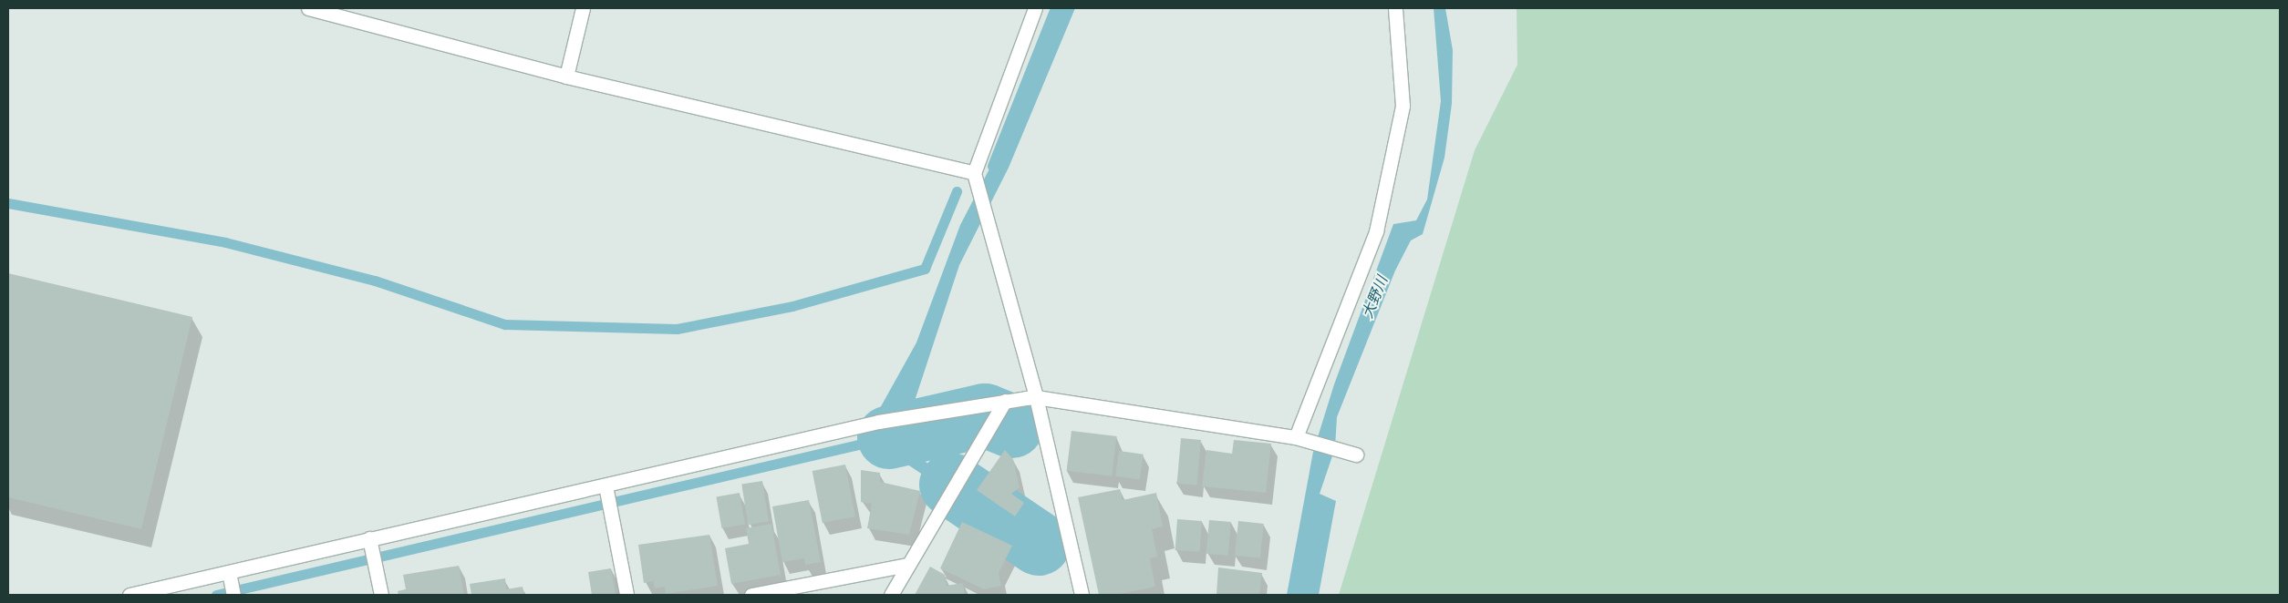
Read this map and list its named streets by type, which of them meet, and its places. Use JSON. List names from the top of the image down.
{
  "water": ["大野川"]
}
